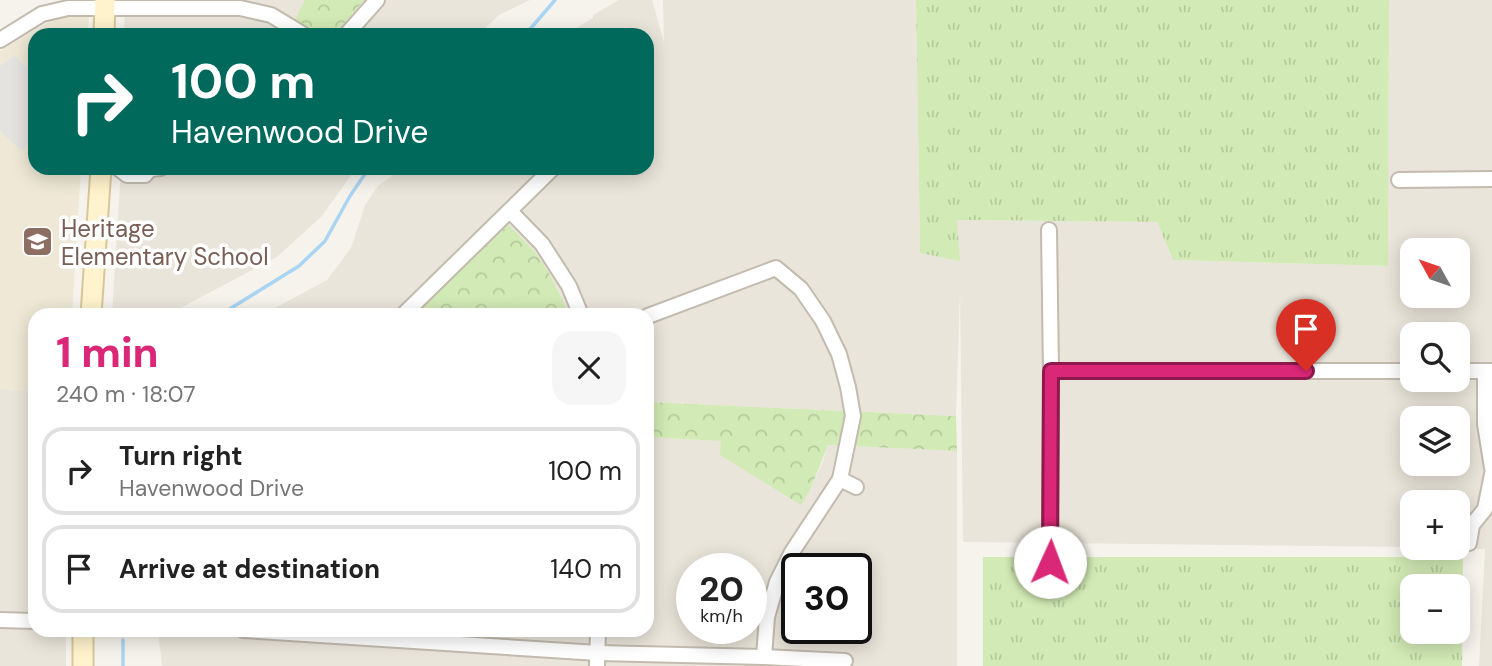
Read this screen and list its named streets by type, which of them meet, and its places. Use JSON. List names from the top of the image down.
{
  "places": {
    "school or university": ["Heritage Elementary School"]
  },
  "north": "top left",
  "page": {
    "turn": ["100 m", "Havenwood Drive"],
    "map_buttons": ["+", "−"],
    "heading": ["1 min", "240 m · 18:07"],
    "list": [
      {
        "name": "Turn right",
        "note": "Havenwood Drive",
        "value": "100 m"
      },
      {
        "name": "Arrive at destination",
        "value": "140 m"
      }
    ],
    "speed": "20 km/h",
    "limit": "30"
  }
}
